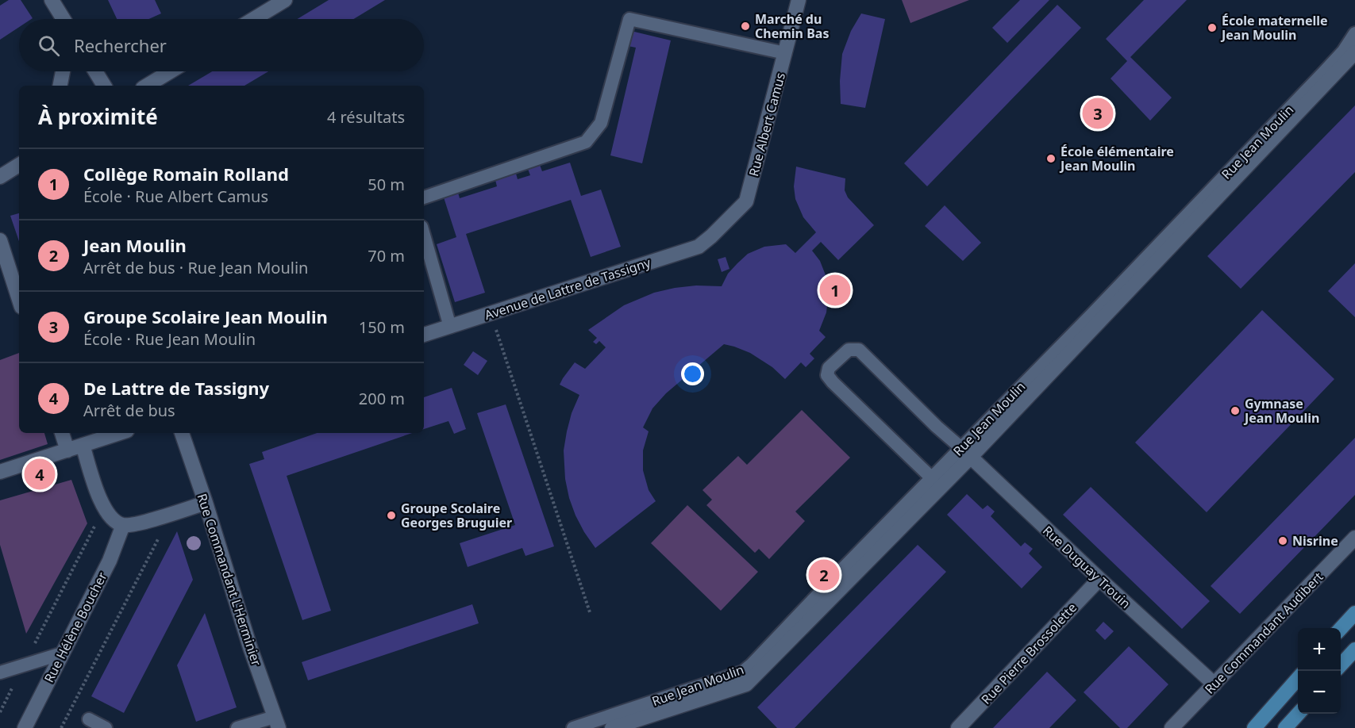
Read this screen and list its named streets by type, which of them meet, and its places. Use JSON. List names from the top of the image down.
{
  "streets": {
    "street": [
      "Rue Albert Camus",
      "Rue Jean Moulin",
      "Avenue de Lattre de Tassigny",
      "Rue Duguay Trouin",
      "Rue Commandant L'Herminier",
      "Rue Hélène Boucher",
      "Rue Commandant Audibert",
      "Rue Pierre Brossolette"
    ]
  },
  "crossings": [
    ["Rue Albert Camus", "Avenue de Lattre de Tassigny"],
    ["Rue Jean Moulin", "Rue Duguay Trouin"],
    ["Rue Duguay Trouin", "Rue Commandant Audibert"],
    ["Rue Duguay Trouin", "Rue Pierre Brossolette"]
  ],
  "places": [
    "Marché du Chemin Bas",
    "École maternelle Jean Moulin",
    "École élémentaire Jean Moulin",
    "Gymnase Jean Moulin",
    "Groupe Scolaire Georges Bruguier",
    "Nisrine"
  ],
  "page": {
    "search": "Rechercher",
    "heading": ["À proximité", "4 résultats"],
    "pins": [
      "3",
      "1",
      "4",
      "2"
    ],
    "list": [
      {
        "mark": "1",
        "name": "Collège Romain Rolland",
        "note": "École · Rue Albert Camus",
        "value": "50 m"
      },
      {
        "mark": "2",
        "name": "Jean Moulin",
        "note": "Arrêt de bus · Rue Jean Moulin",
        "value": "70 m"
      },
      {
        "mark": "3",
        "name": "Groupe Scolaire Jean Moulin",
        "note": "École · Rue Jean Moulin",
        "value": "150 m"
      },
      {
        "mark": "4",
        "name": "De Lattre de Tassigny",
        "note": "Arrêt de bus",
        "value": "200 m"
      }
    ],
    "map_buttons": ["+", "−"]
  }
}
